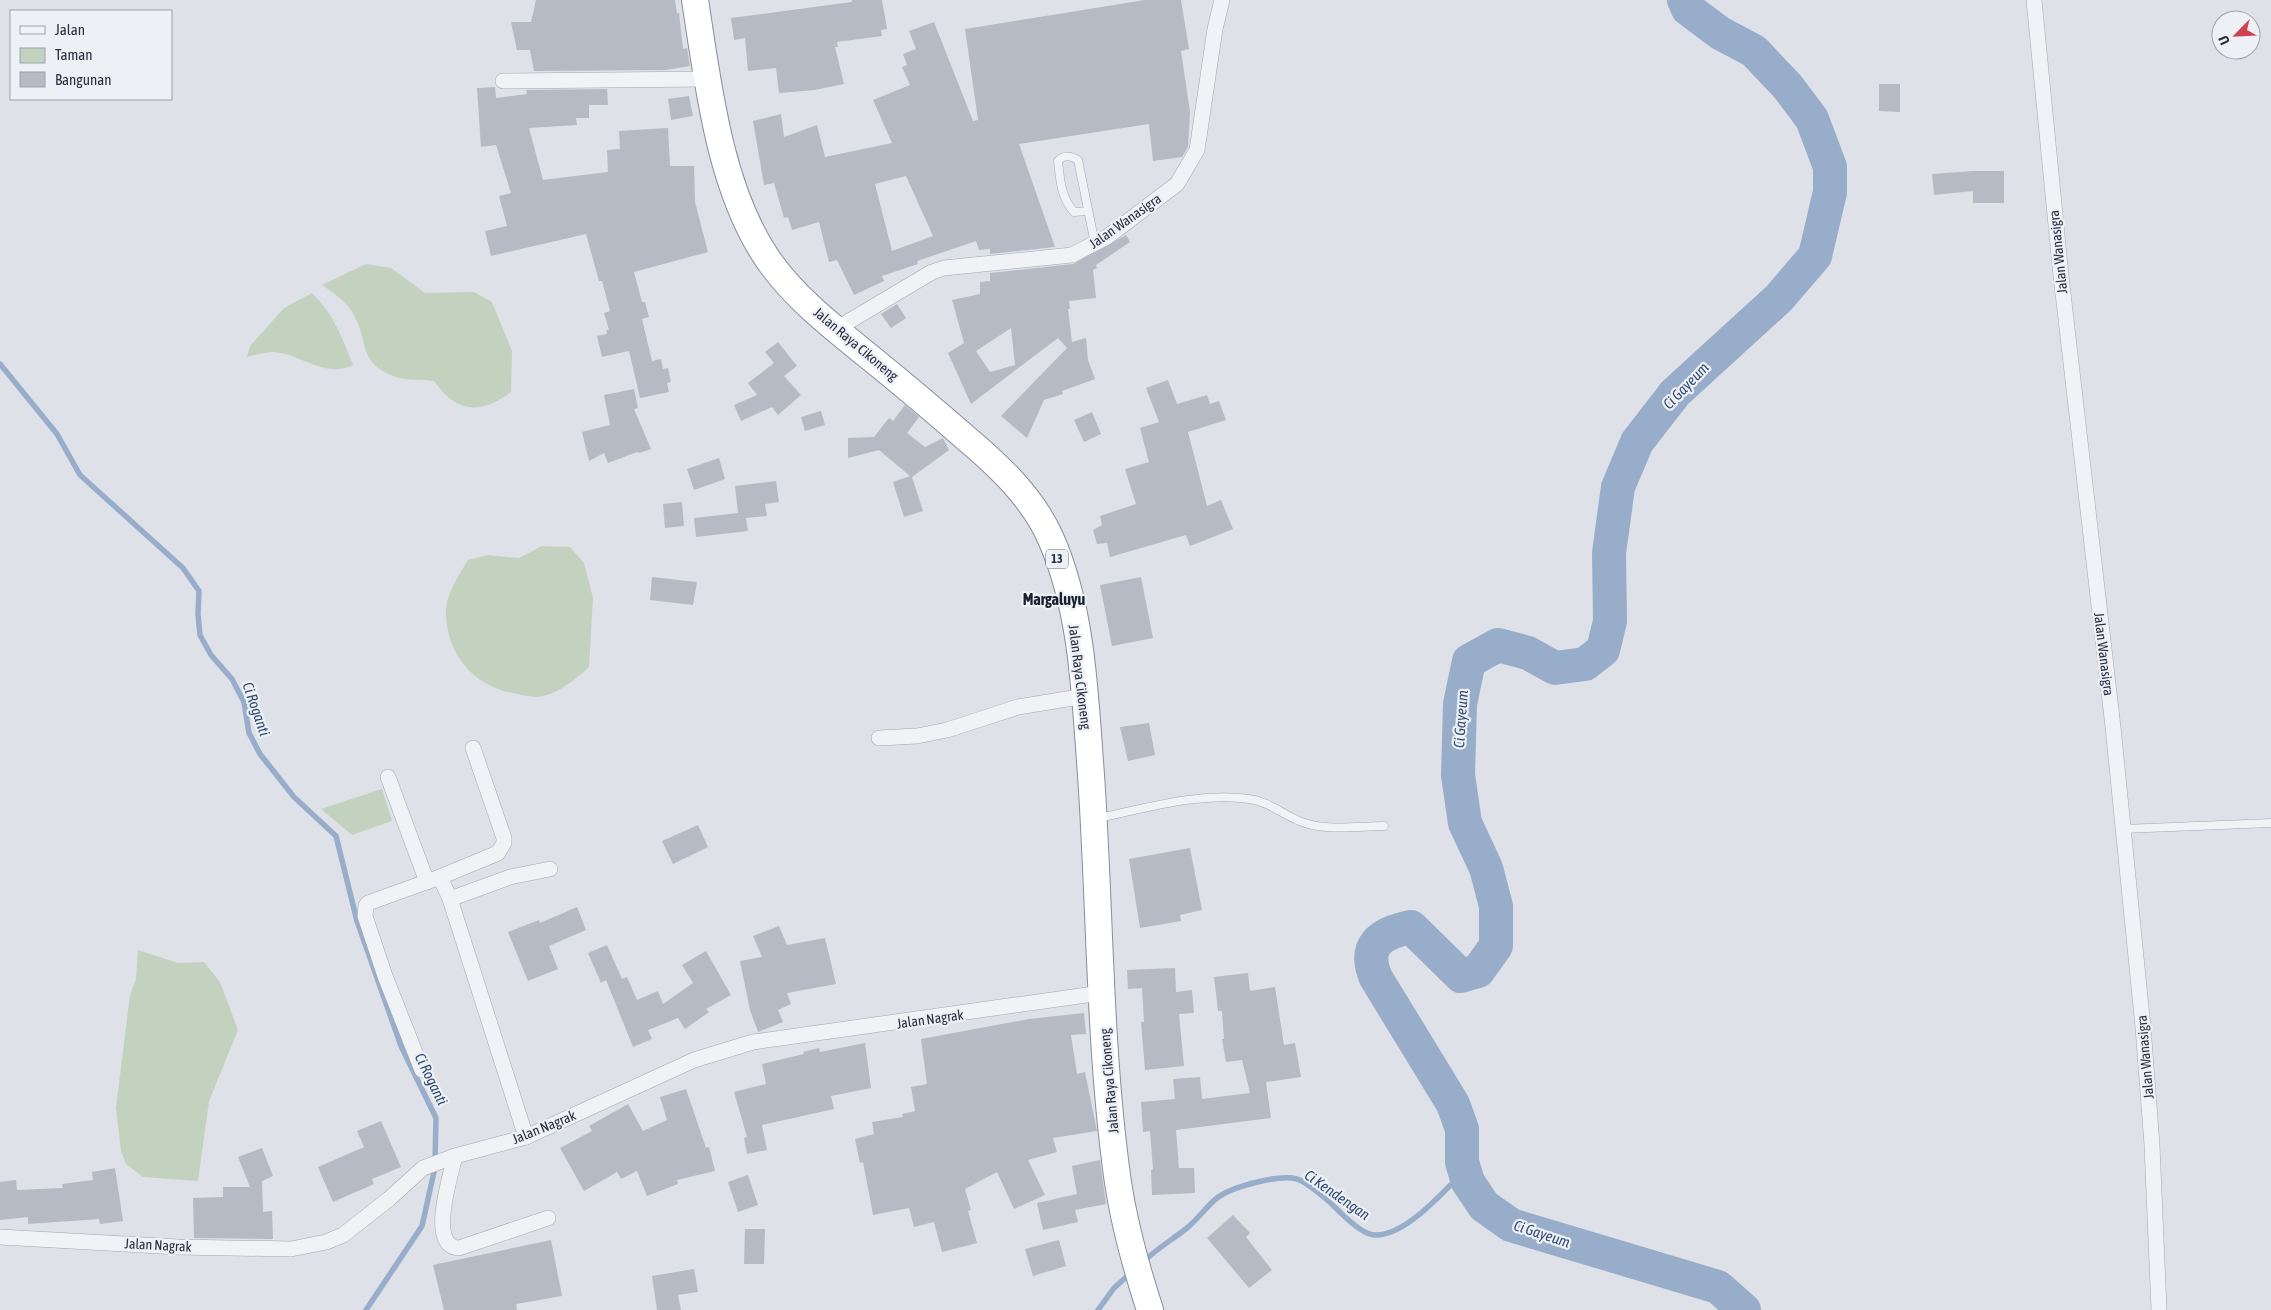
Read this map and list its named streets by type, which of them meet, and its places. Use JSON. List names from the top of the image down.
{
  "streets": {
    "highway": ["Jalan Raya Cikoneng", "13"],
    "street": ["Jalan Wanasigra", "Jalan Nagrak"]
  },
  "crossings": [
    ["Jalan Wanasigra", "Jalan Raya Cikoneng"],
    ["Jalan Raya Cikoneng", "Jalan Nagrak"]
  ],
  "districts": ["Margaluyu"],
  "water": ["Ci Gayeum", "Ci Roganti", "Ci Kendengan"],
  "legend": ["Jalan", "Taman", "Bangunan"],
  "north": "bottom left"
}
